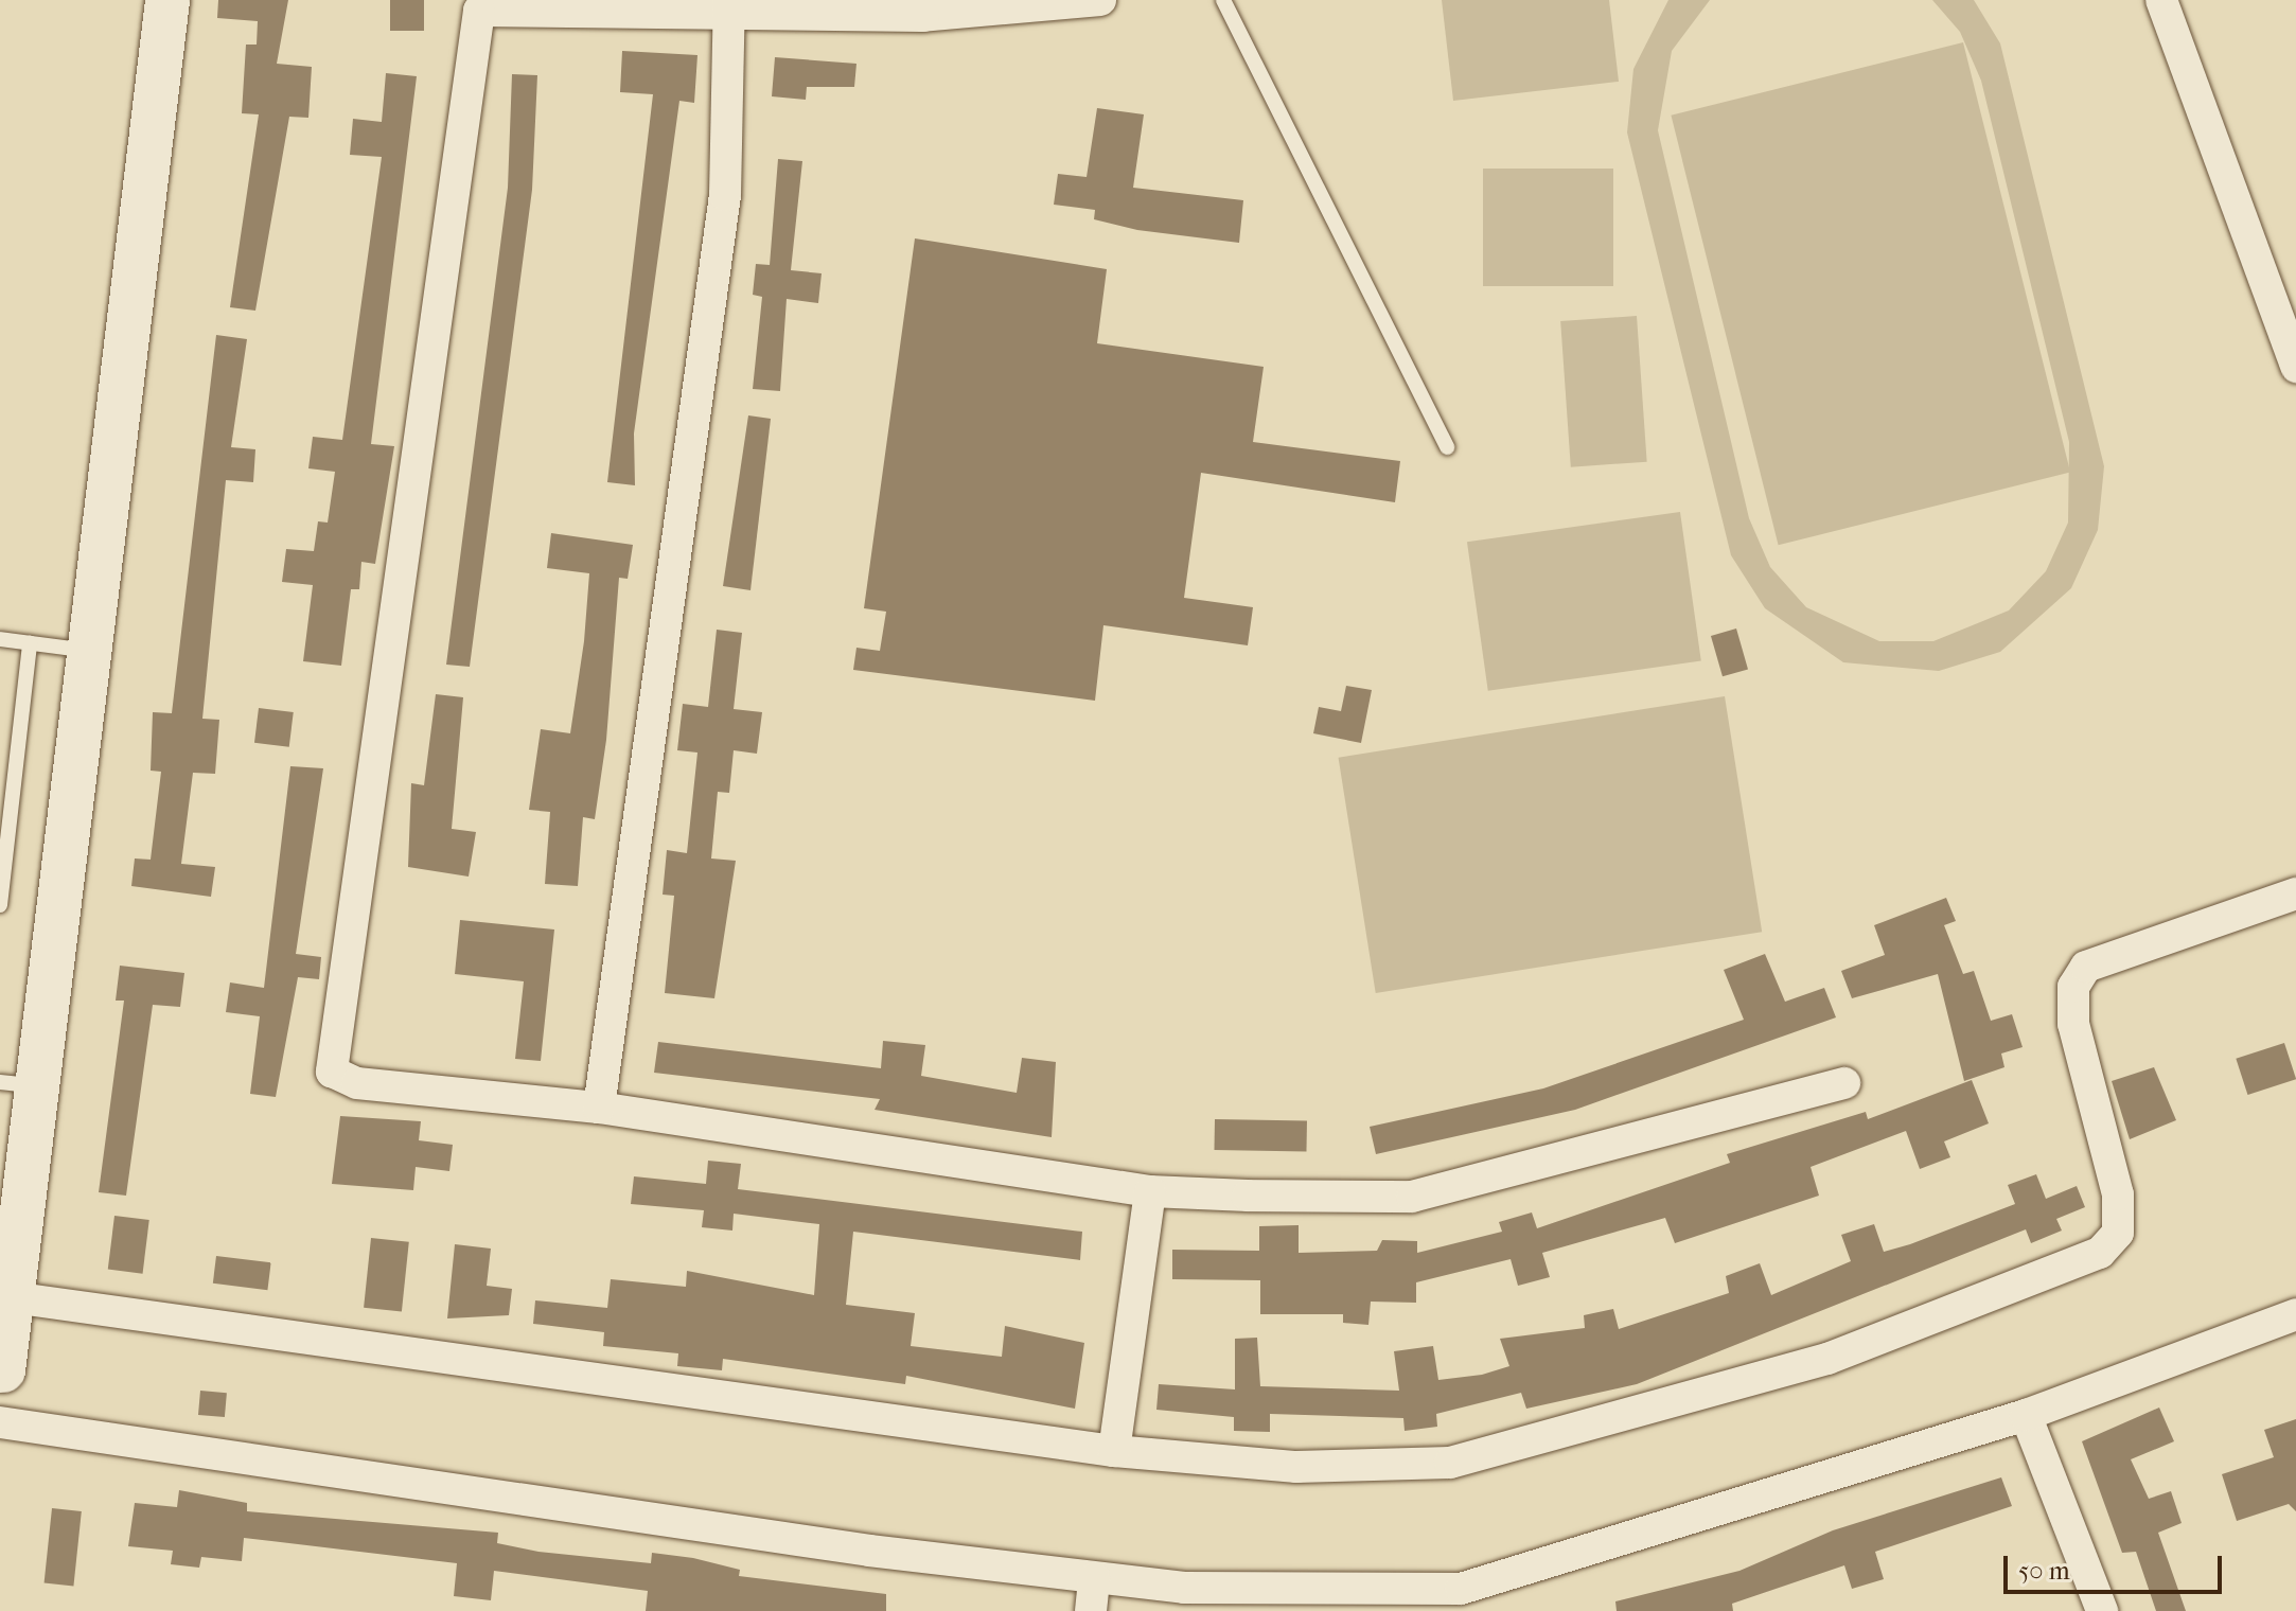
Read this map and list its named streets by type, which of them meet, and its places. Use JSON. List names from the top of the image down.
{
  "scale_bar": "50 m"
}
